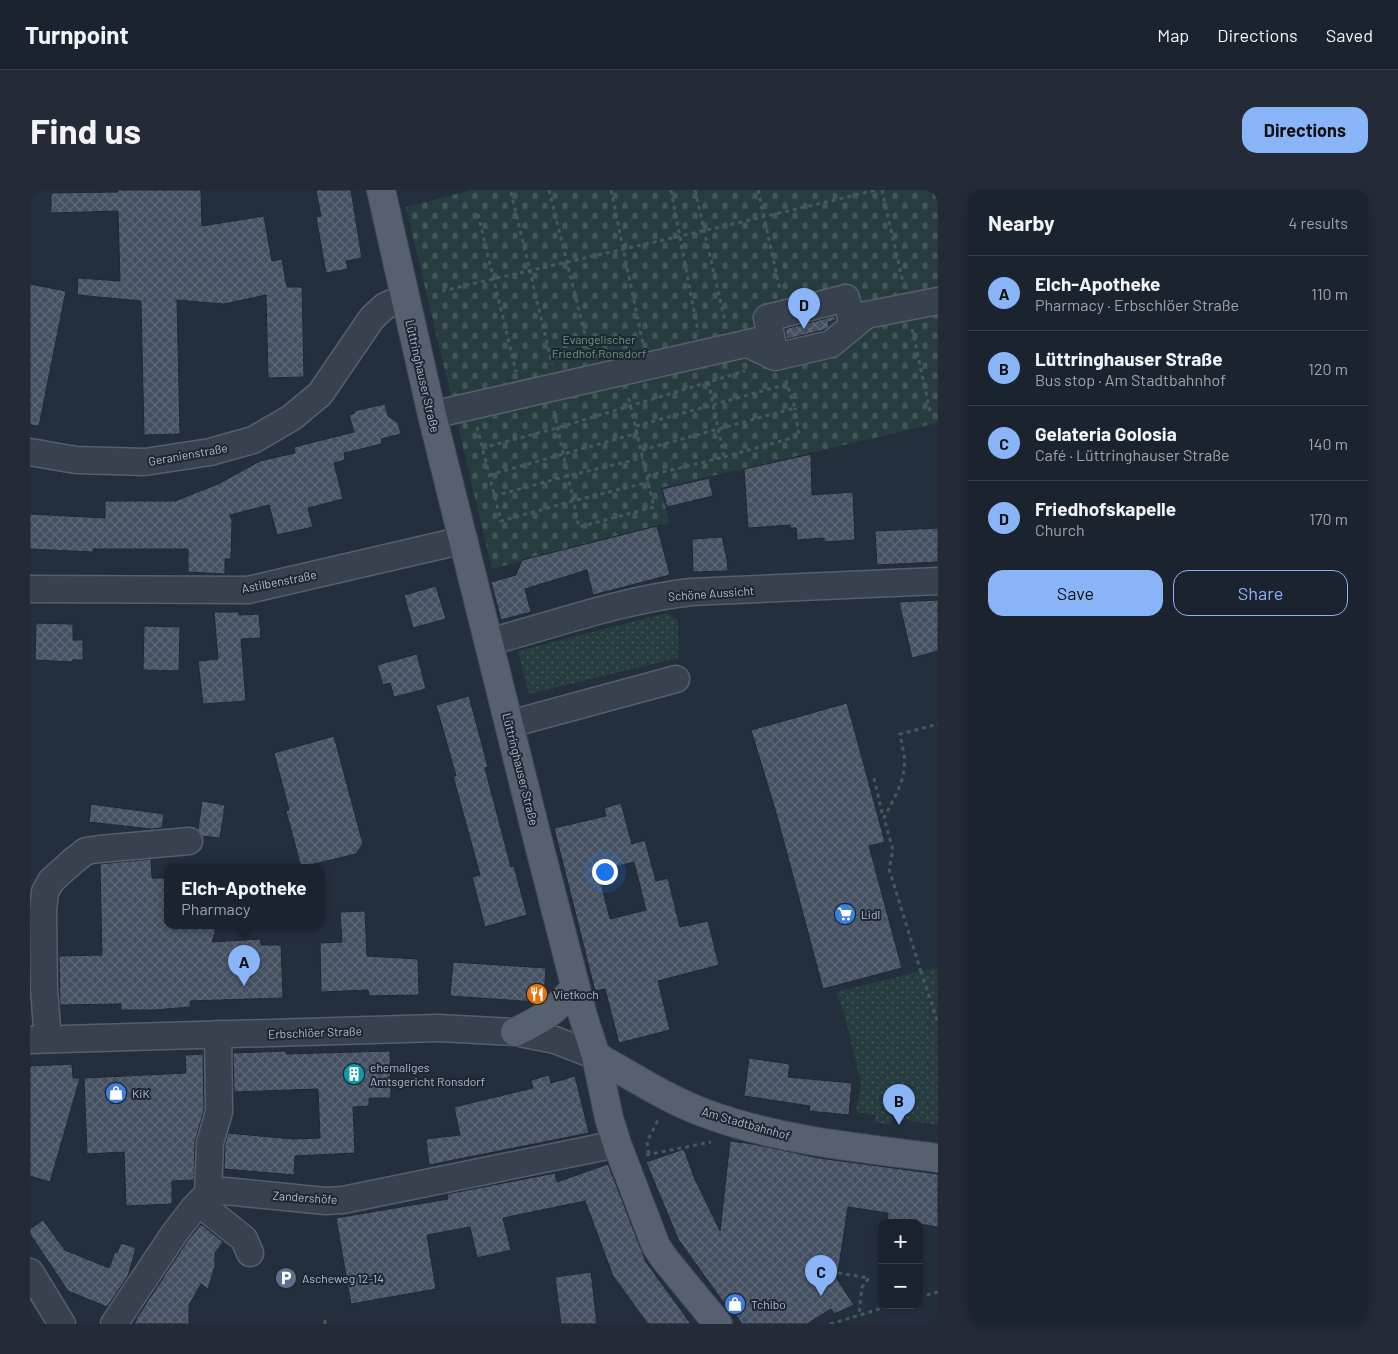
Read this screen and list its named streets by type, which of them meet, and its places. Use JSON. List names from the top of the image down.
{
  "streets": {
    "main road": ["Lüttringhauser Straße", "Am Stadtbahnhof"],
    "street": [
      "Geranienstraße",
      "Astilbenstraße",
      "Schöne Aussicht",
      "Erbschlöer Straße",
      "Zandershöfe"
    ]
  },
  "crossings": [
    ["Lüttringhauser Straße", "Geranienstraße"],
    ["Lüttringhauser Straße", "Astilbenstraße"],
    ["Lüttringhauser Straße", "Schöne Aussicht"],
    ["Lüttringhauser Straße", "Erbschlöer Straße"],
    ["Lüttringhauser Straße", "Am Stadtbahnhof"],
    ["Lüttringhauser Straße", "Zandershöfe"],
    ["Erbschlöer Straße", "Am Stadtbahnhof"]
  ],
  "parks": ["Evangelischer Friedhof Ronsdorf"],
  "places": {
    "supermarket": ["Lidl"],
    "restaurant": ["Vietkoch"],
    "building": ["ehemaliges Amtsgericht Ronsdorf"],
    "shop": ["KiK", "Tchibo"],
    "parking": ["Ascheweg 12-14"]
  },
  "page": {
    "header": "Turnpoint",
    "nav": ["Map", "Directions", "Saved"],
    "buttons": [
      "Directions",
      ["Save", "Share"]
    ],
    "title": "Find us",
    "heading": ["Nearby", "4 results"],
    "list": [
      {
        "mark": "A",
        "name": "Elch-Apotheke",
        "note": "Pharmacy · Erbschlöer Straße",
        "value": "110 m"
      },
      {
        "mark": "B",
        "name": "Lüttringhauser Straße",
        "note": "Bus stop · Am Stadtbahnhof",
        "value": "120 m"
      },
      {
        "mark": "C",
        "name": "Gelateria Golosia",
        "note": "Café · Lüttringhauser Straße",
        "value": "140 m"
      },
      {
        "mark": "D",
        "name": "Friedhofskapelle",
        "note": "Church",
        "value": "170 m"
      }
    ],
    "pins": [
      "D",
      "A",
      "B",
      "C"
    ],
    "popup": ["Elch-Apotheke", "Pharmacy"],
    "map_buttons": ["+", "−"]
  }
}
